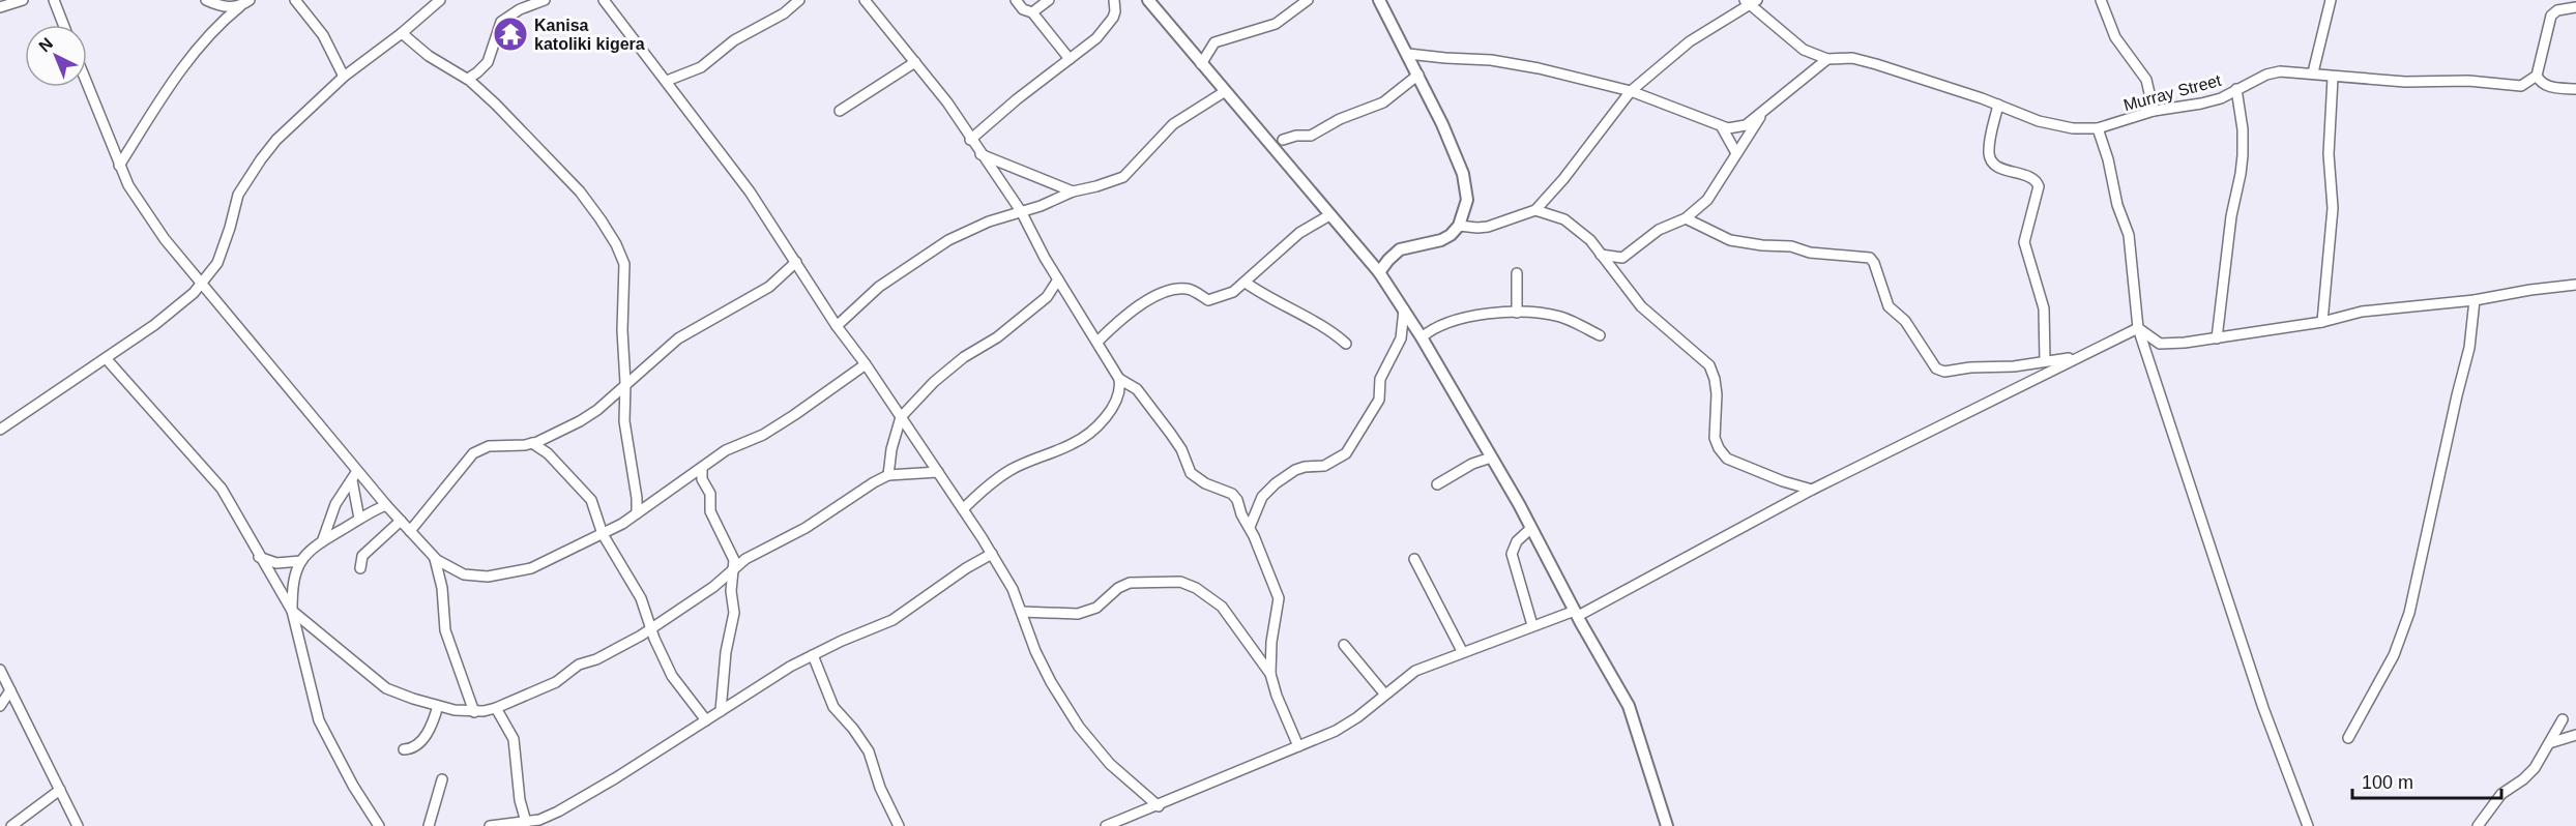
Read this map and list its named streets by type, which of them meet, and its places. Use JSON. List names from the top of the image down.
{
  "streets": {
    "street": ["Murray Street"]
  },
  "places": {
    "temple": ["Kanisa katoliki kigera"]
  },
  "scale_bar": "100 m",
  "north": "top left"
}
